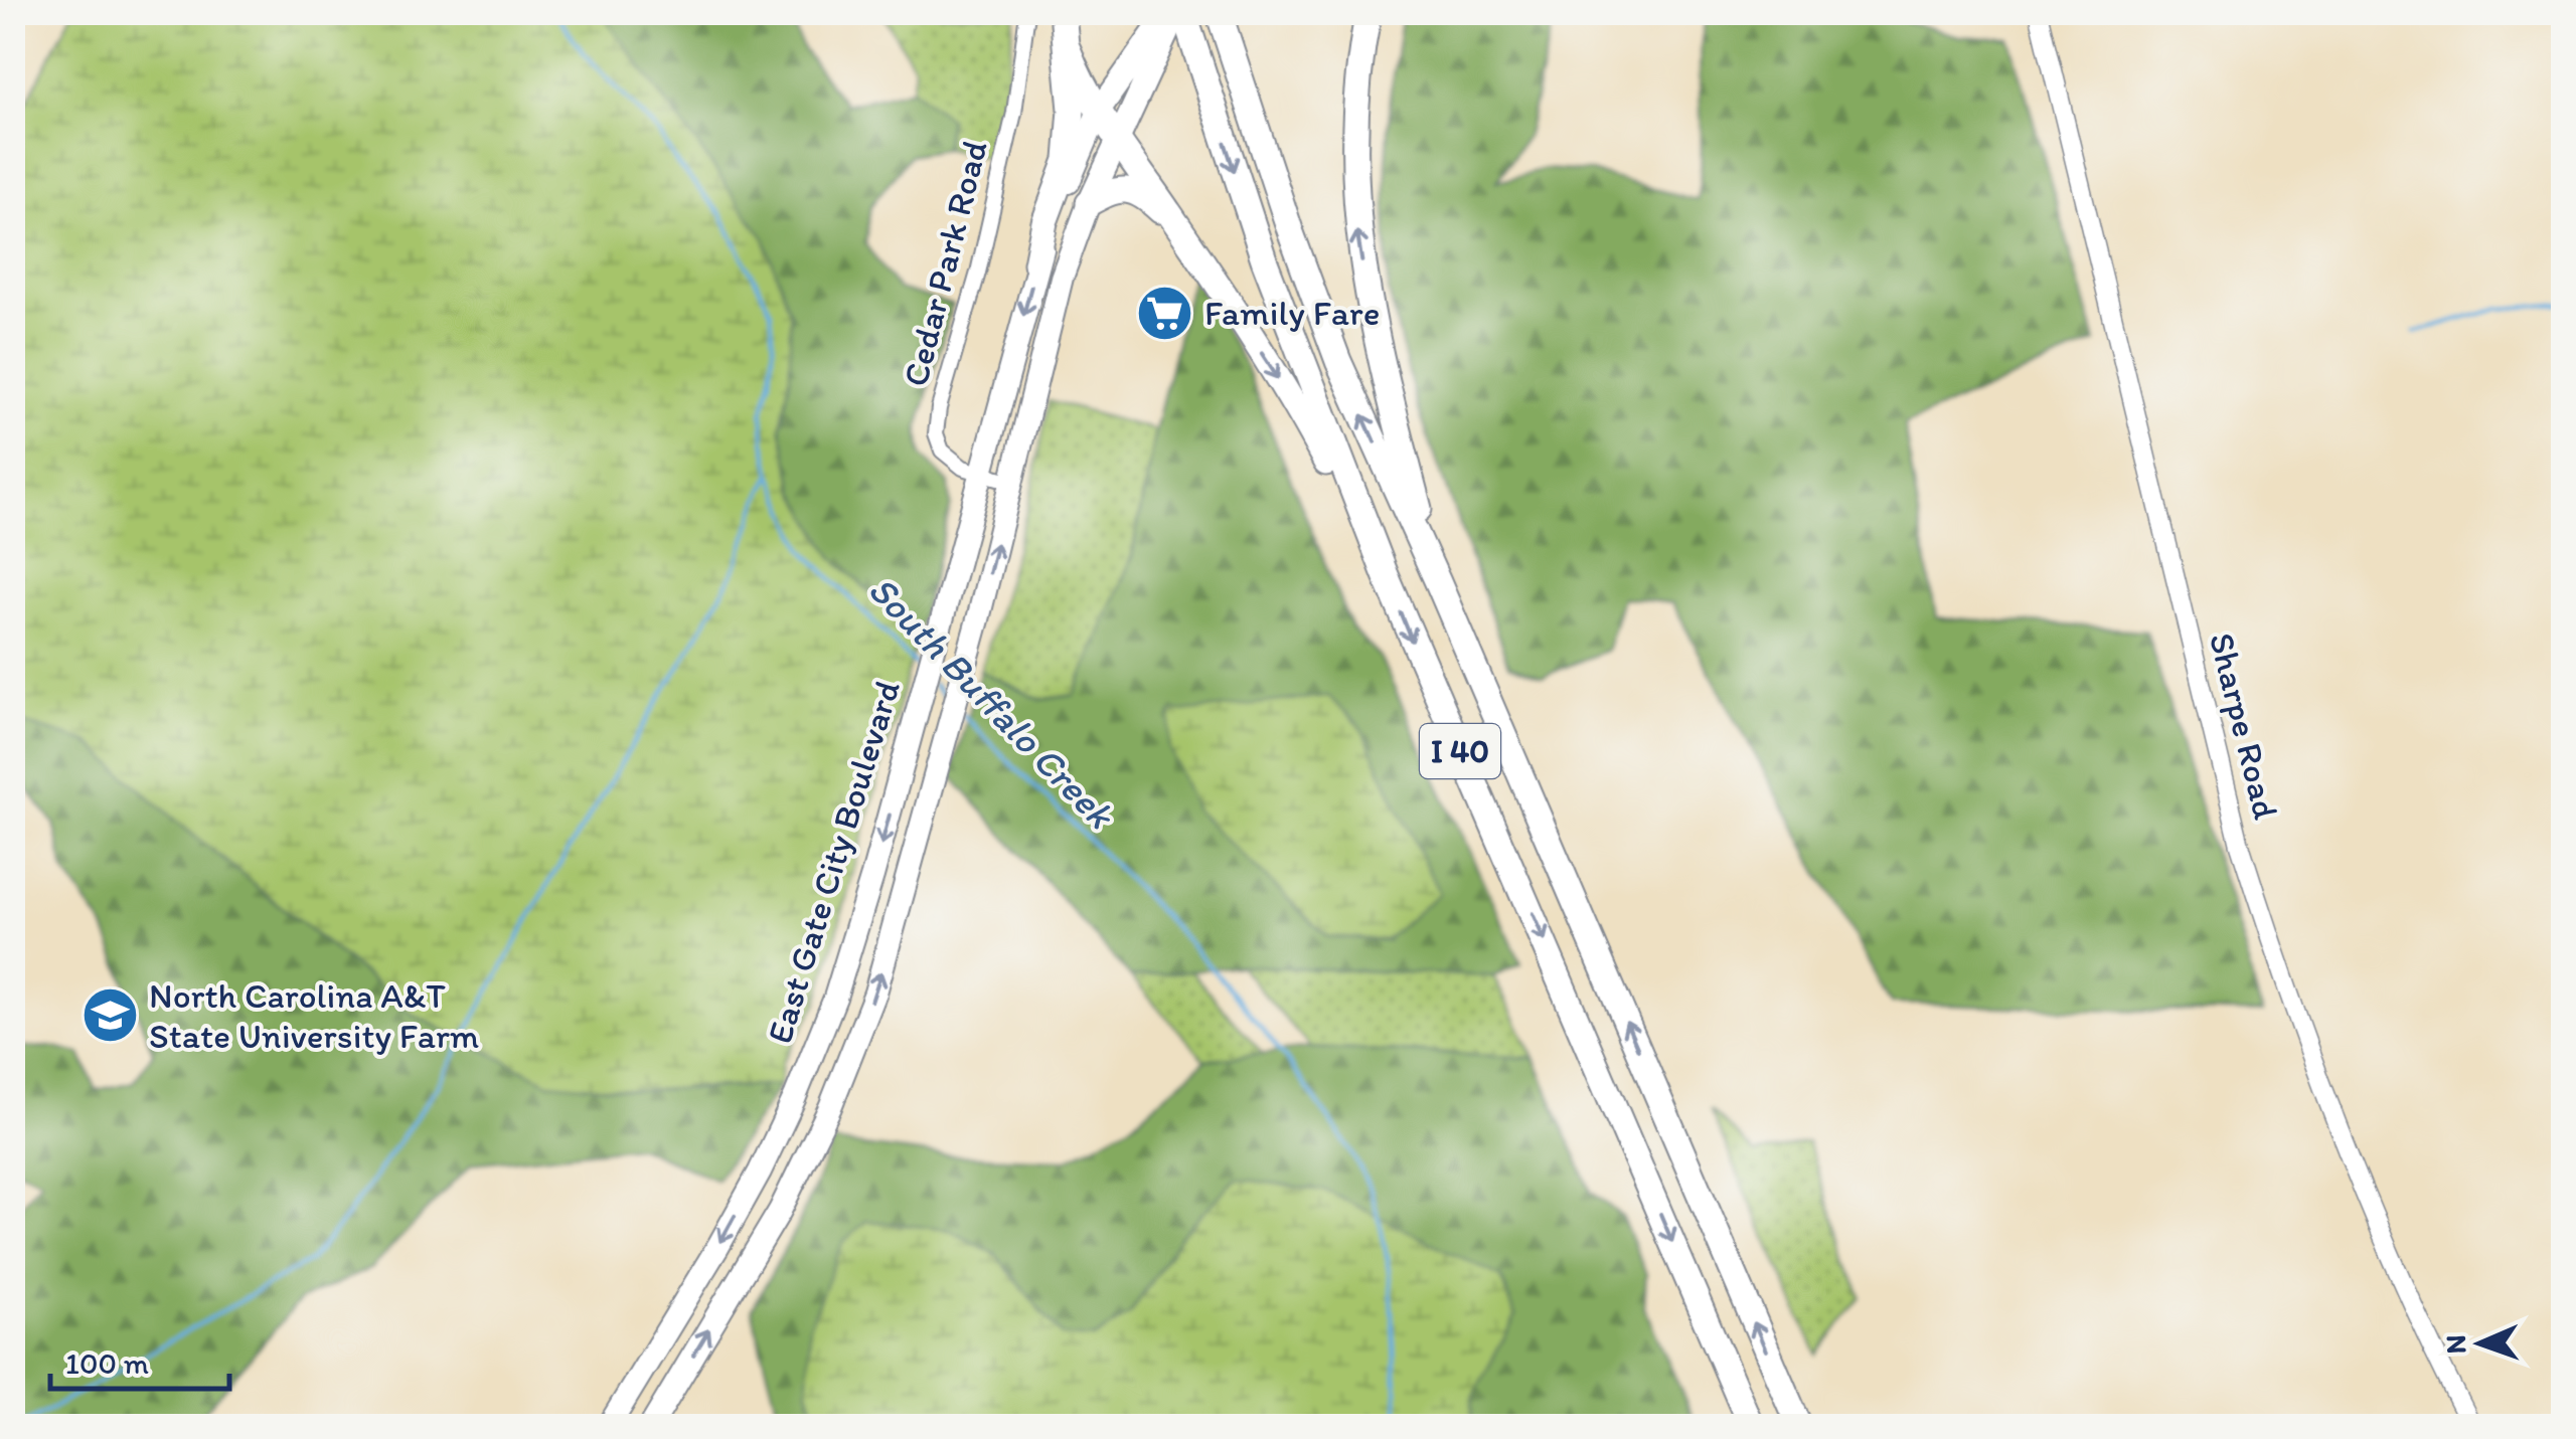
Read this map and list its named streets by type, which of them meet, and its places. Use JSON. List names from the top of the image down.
{
  "streets": {
    "highway": ["I 40"],
    "main road": ["East Gate City Boulevard"],
    "street": ["Cedar Park Road", "Sharpe Road"]
  },
  "crossings": [
    ["Cedar Park Road", "East Gate City Boulevard"],
    ["I 40", "East Gate City Boulevard"]
  ],
  "water": ["South Buffalo Creek"],
  "places": {
    "supermarket": ["Family Fare"],
    "school or university": ["North Carolina A&T State University Farm"]
  },
  "scale_bar": "100 m",
  "north": "left"
}
